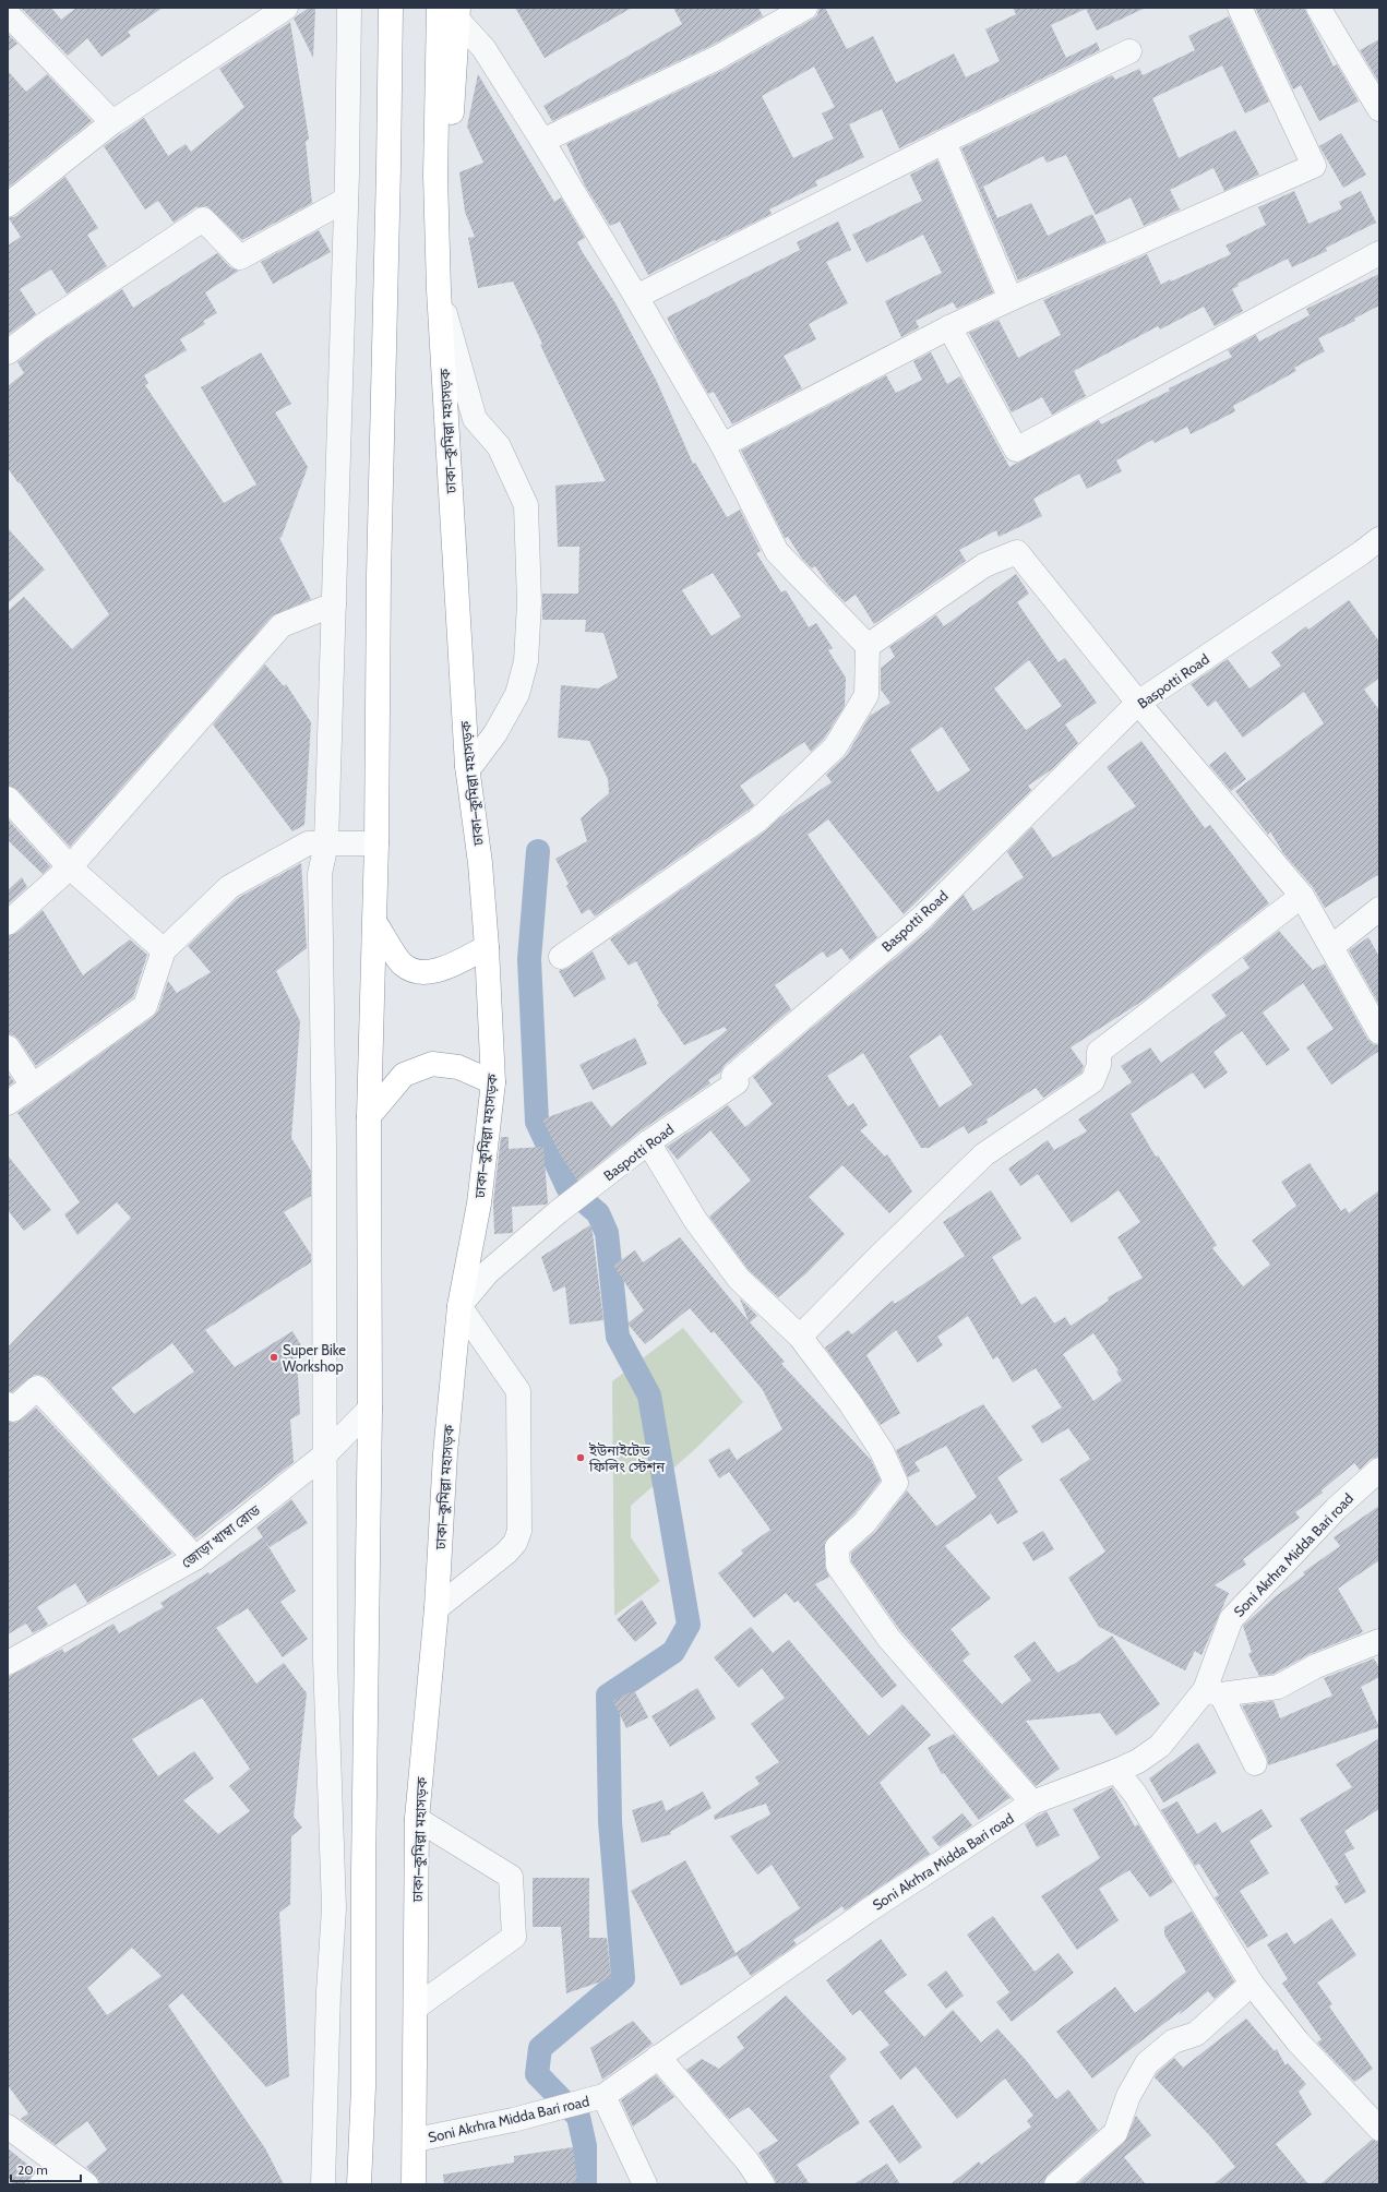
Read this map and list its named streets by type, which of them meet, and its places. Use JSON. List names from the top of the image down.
{
  "streets": {
    "highway": ["ঢাকা–কুমিল্লা মহাসড়ক"],
    "street": ["Baspotti Road", "জোড়া খাম্বা রোড", "Soni Akrhra Midda Bari road"]
  },
  "crossings": [
    ["ঢাকা–কুমিল্লা মহাসড়ক", "Baspotti Road"],
    ["ঢাকা–কুমিল্লা মহাসড়ক", "Soni Akrhra Midda Bari road"]
  ],
  "places": ["Super Bike Workshop", "ইউনাইটেড ফিলিং স্টেশন"],
  "scale_bar": "20 m"
}
